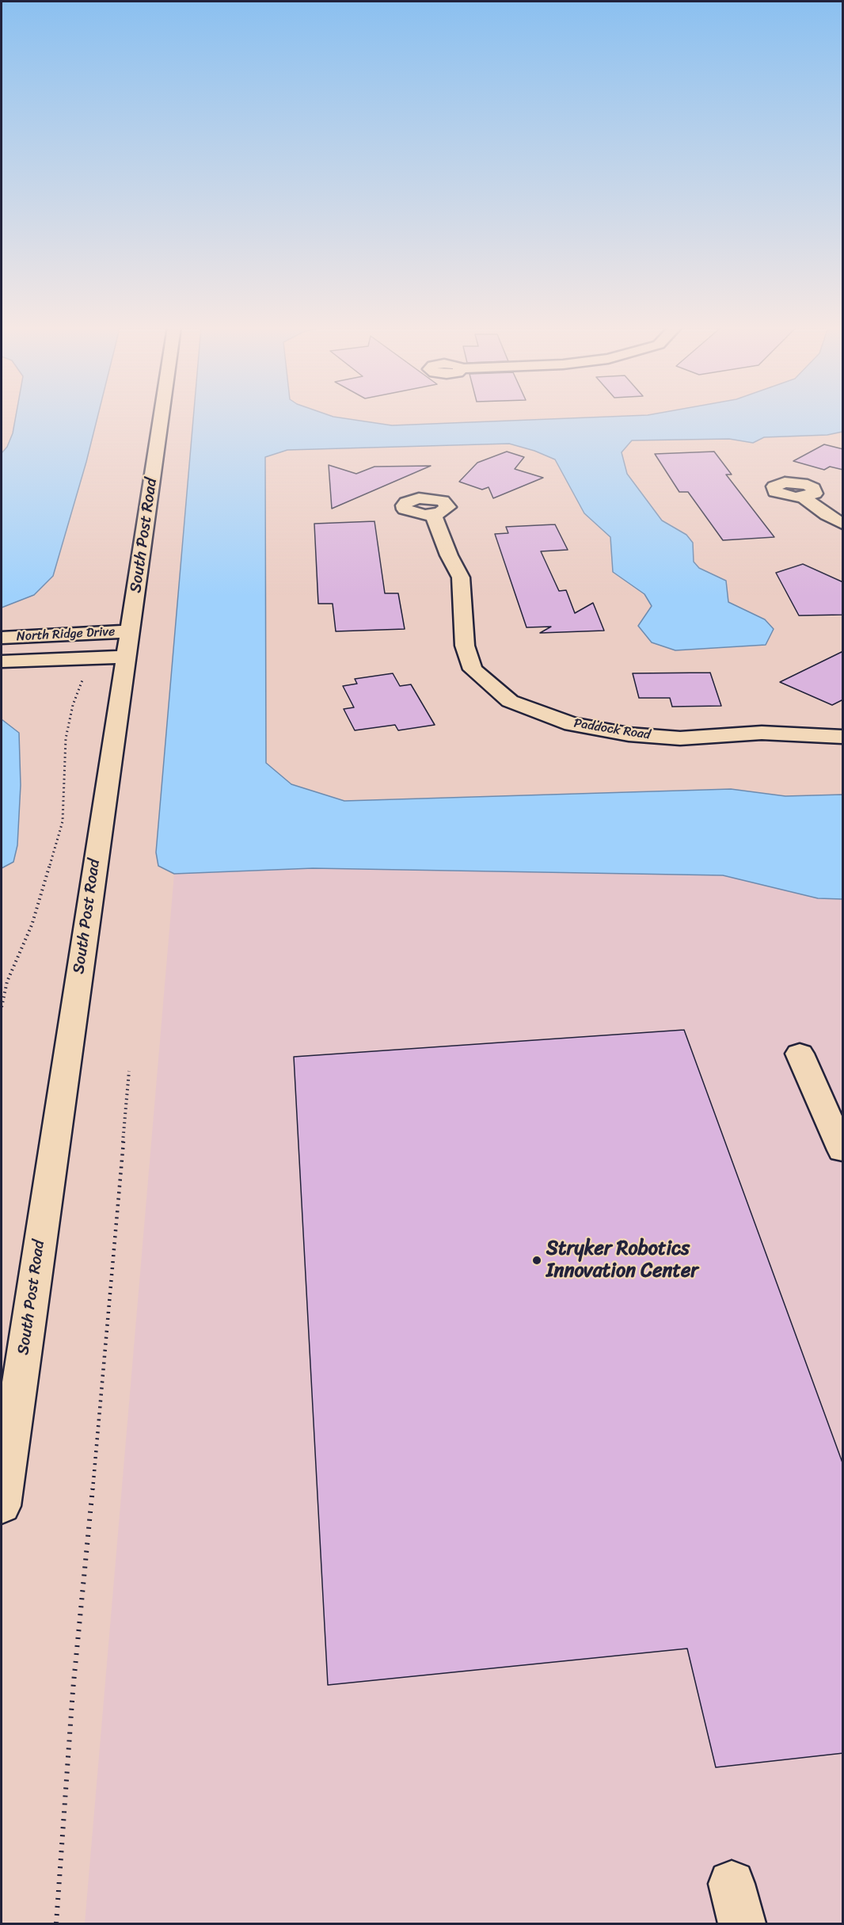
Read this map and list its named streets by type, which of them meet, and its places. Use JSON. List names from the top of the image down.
{
  "streets": {
    "street": ["South Post Road", "North Ridge Drive", "Paddock Road"]
  },
  "crossings": [
    ["South Post Road", "North Ridge Drive"]
  ],
  "places": ["Stryker Robotics Innovation Center"]
}
